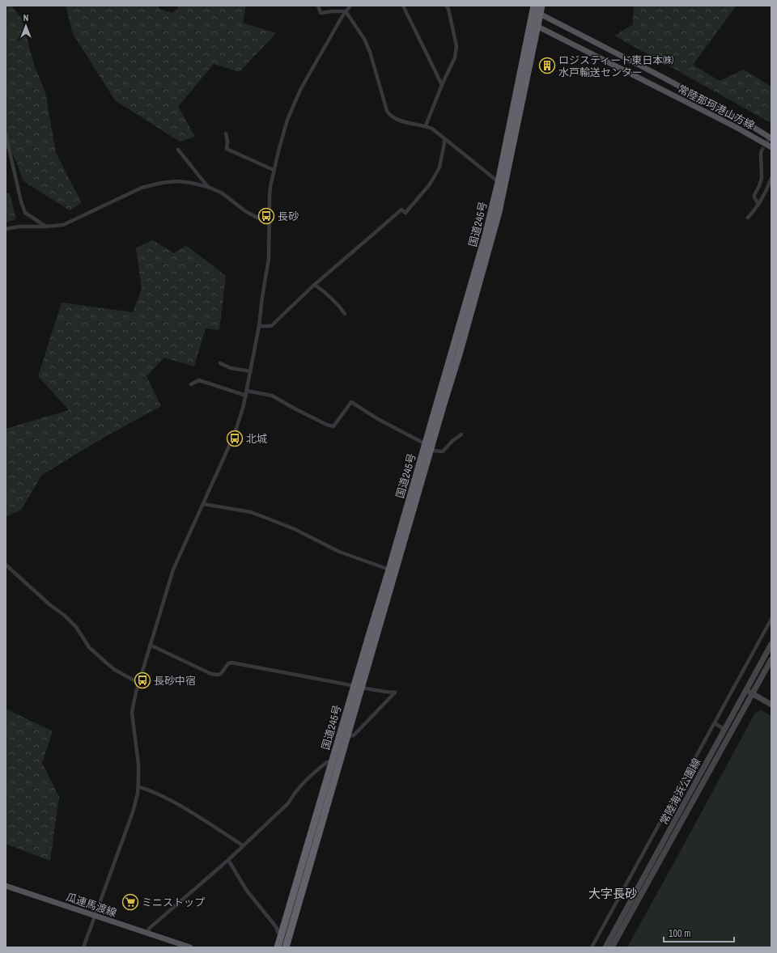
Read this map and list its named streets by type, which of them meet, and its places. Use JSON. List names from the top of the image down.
{
  "streets": {
    "highway": ["国道245号"],
    "main road": ["常陸那珂港山方線", "常陸海浜公園線", "瓜連馬渡線"]
  },
  "crossings": [
    ["常陸那珂港山方線", "国道245号"]
  ],
  "districts": ["大字長砂"],
  "places": {
    "building": ["ロジスティード東日本㈱ 水戸輸送センター"],
    "bus stop": ["長砂", "北城", "長砂中宿"],
    "supermarket": ["ミニストップ"]
  },
  "scale_bar": "100 m",
  "north": "top"
}
